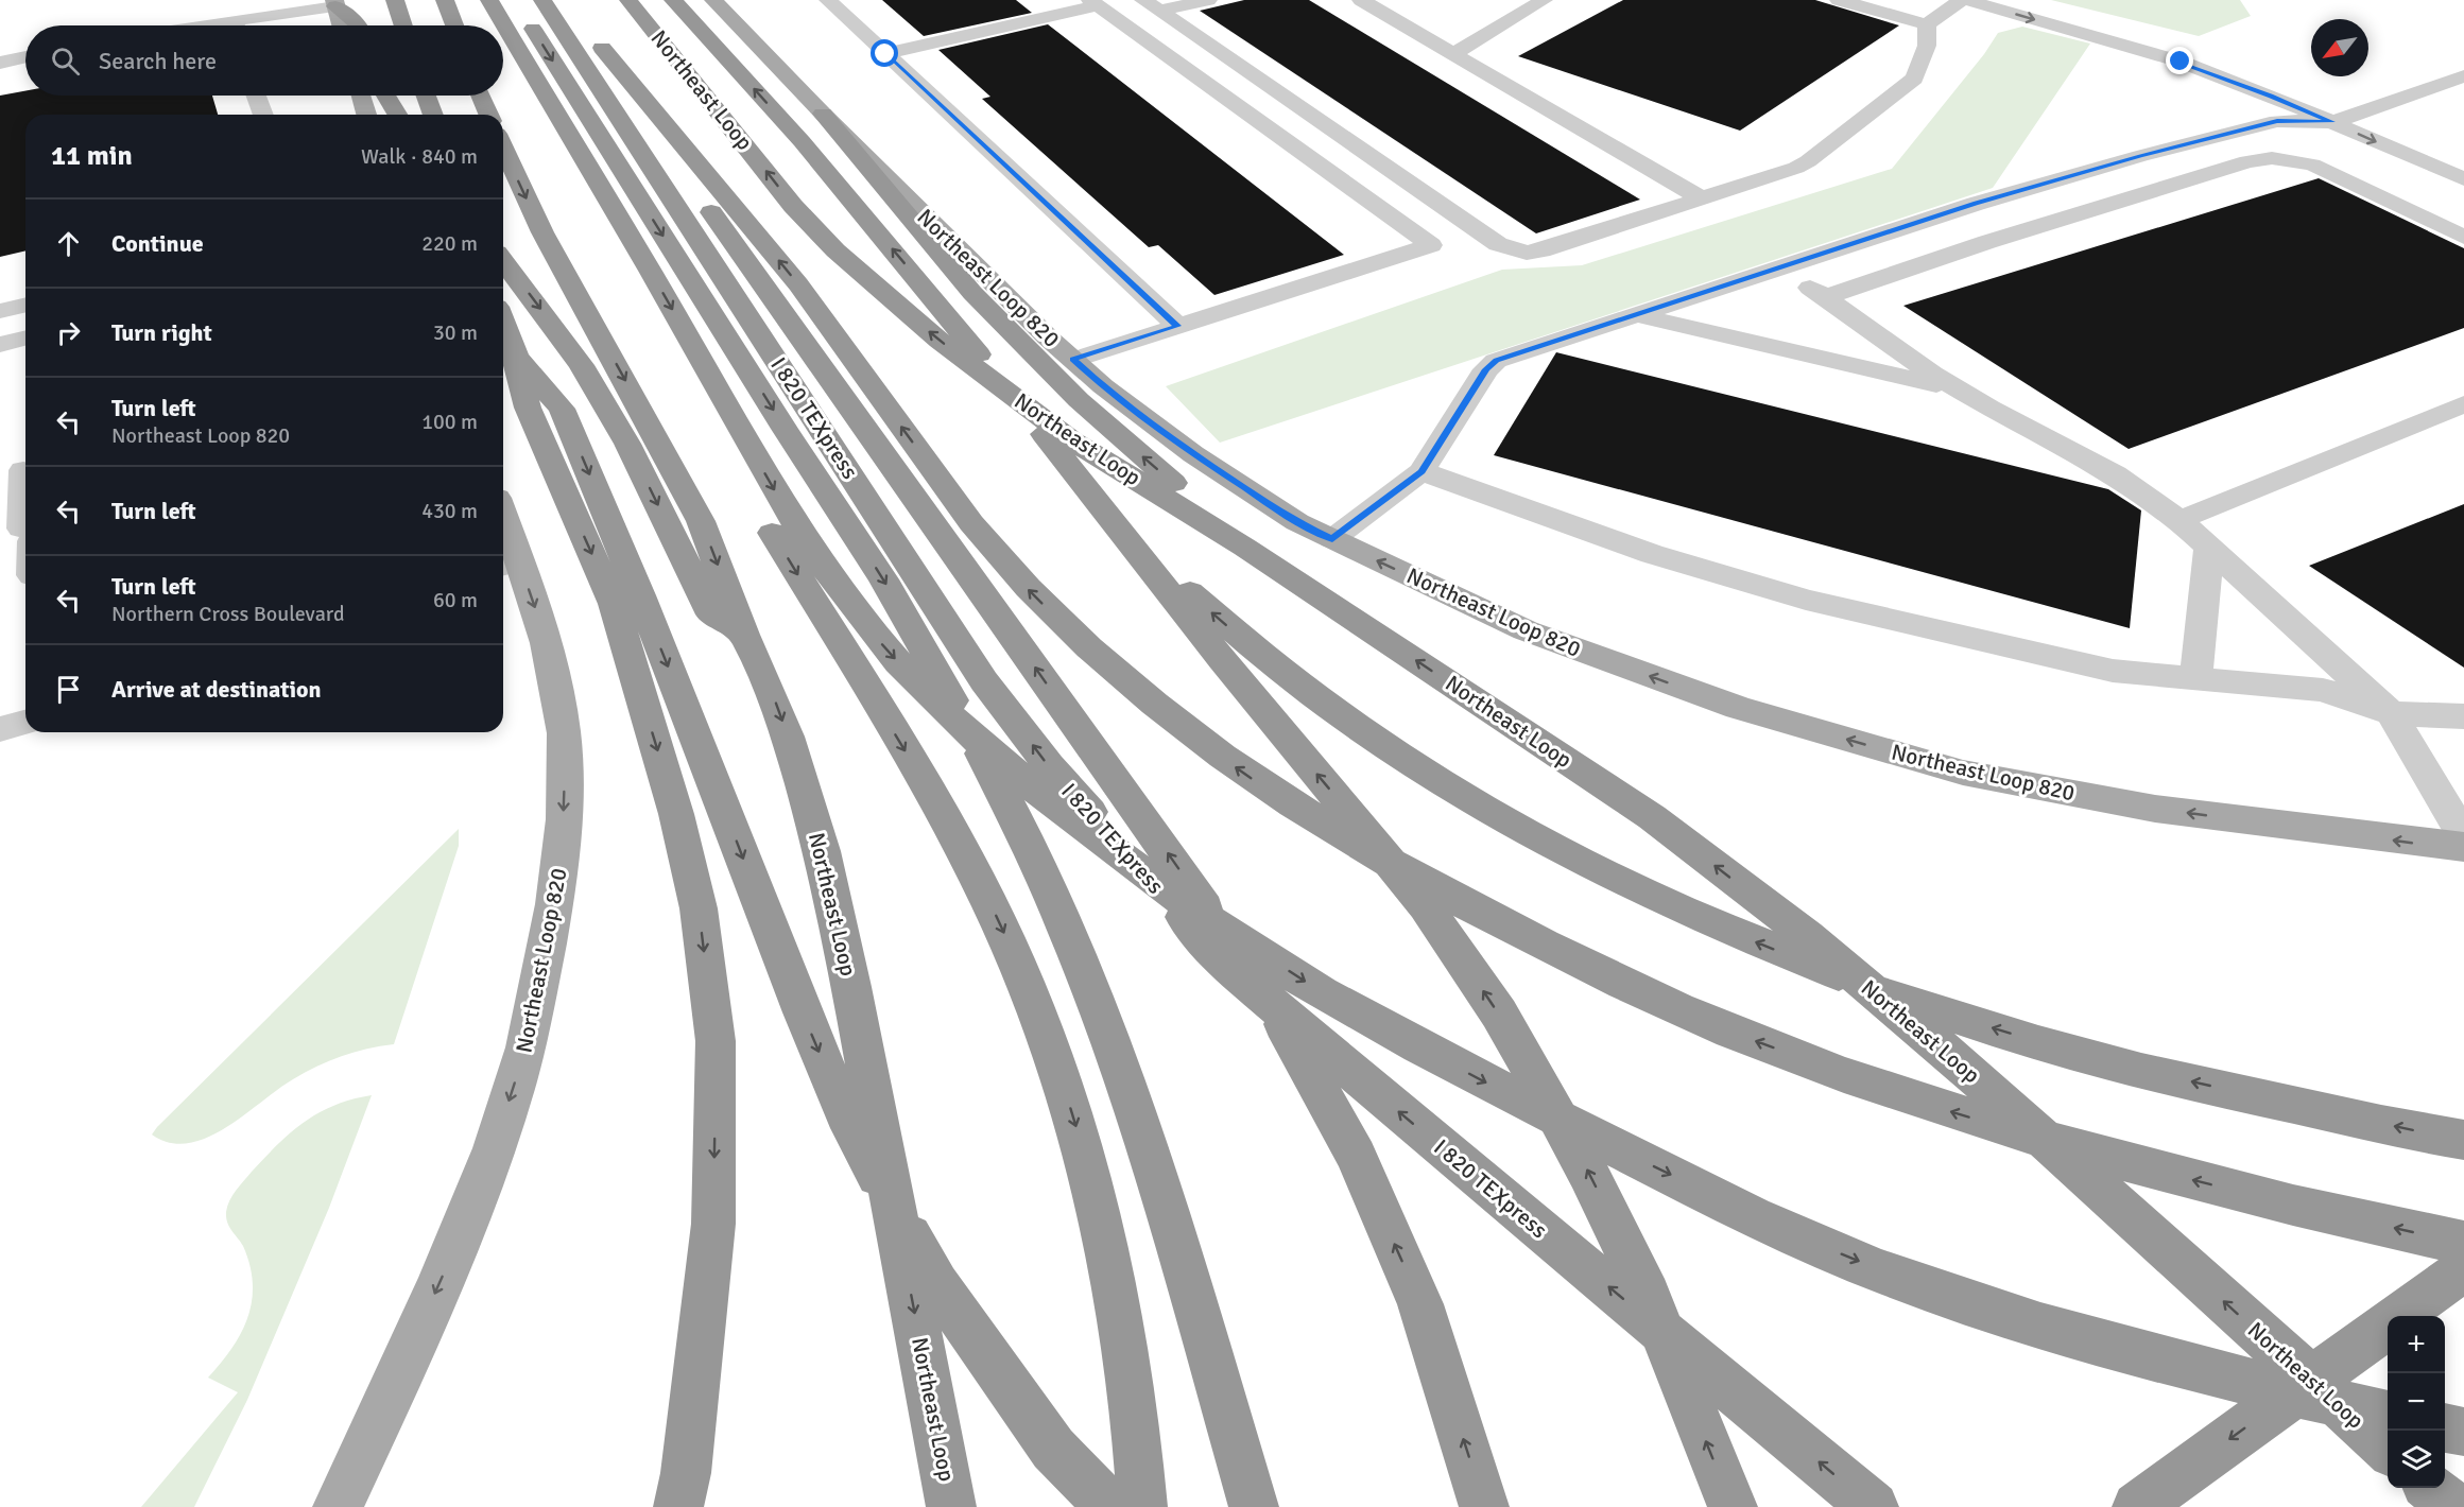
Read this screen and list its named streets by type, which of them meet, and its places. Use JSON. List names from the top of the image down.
{
  "streets": {
    "highway": ["Northeast Loop", "I 820 TEXpress"],
    "main road": ["Northeast Loop 820"]
  },
  "north": "bottom left",
  "page": {
    "search": "Search here",
    "heading": ["11 min", "Walk · 840 m"],
    "list": [
      ["Continue", "220 m"],
      ["Turn right", "30 m"],
      ["Turn left", "Northeast Loop 820", "100 m"],
      ["Turn left", "430 m"],
      ["Turn left", "Northern Cross Boulevard", "60 m"],
      "Arrive at destination"
    ],
    "map_buttons": ["+", "−"]
  }
}
